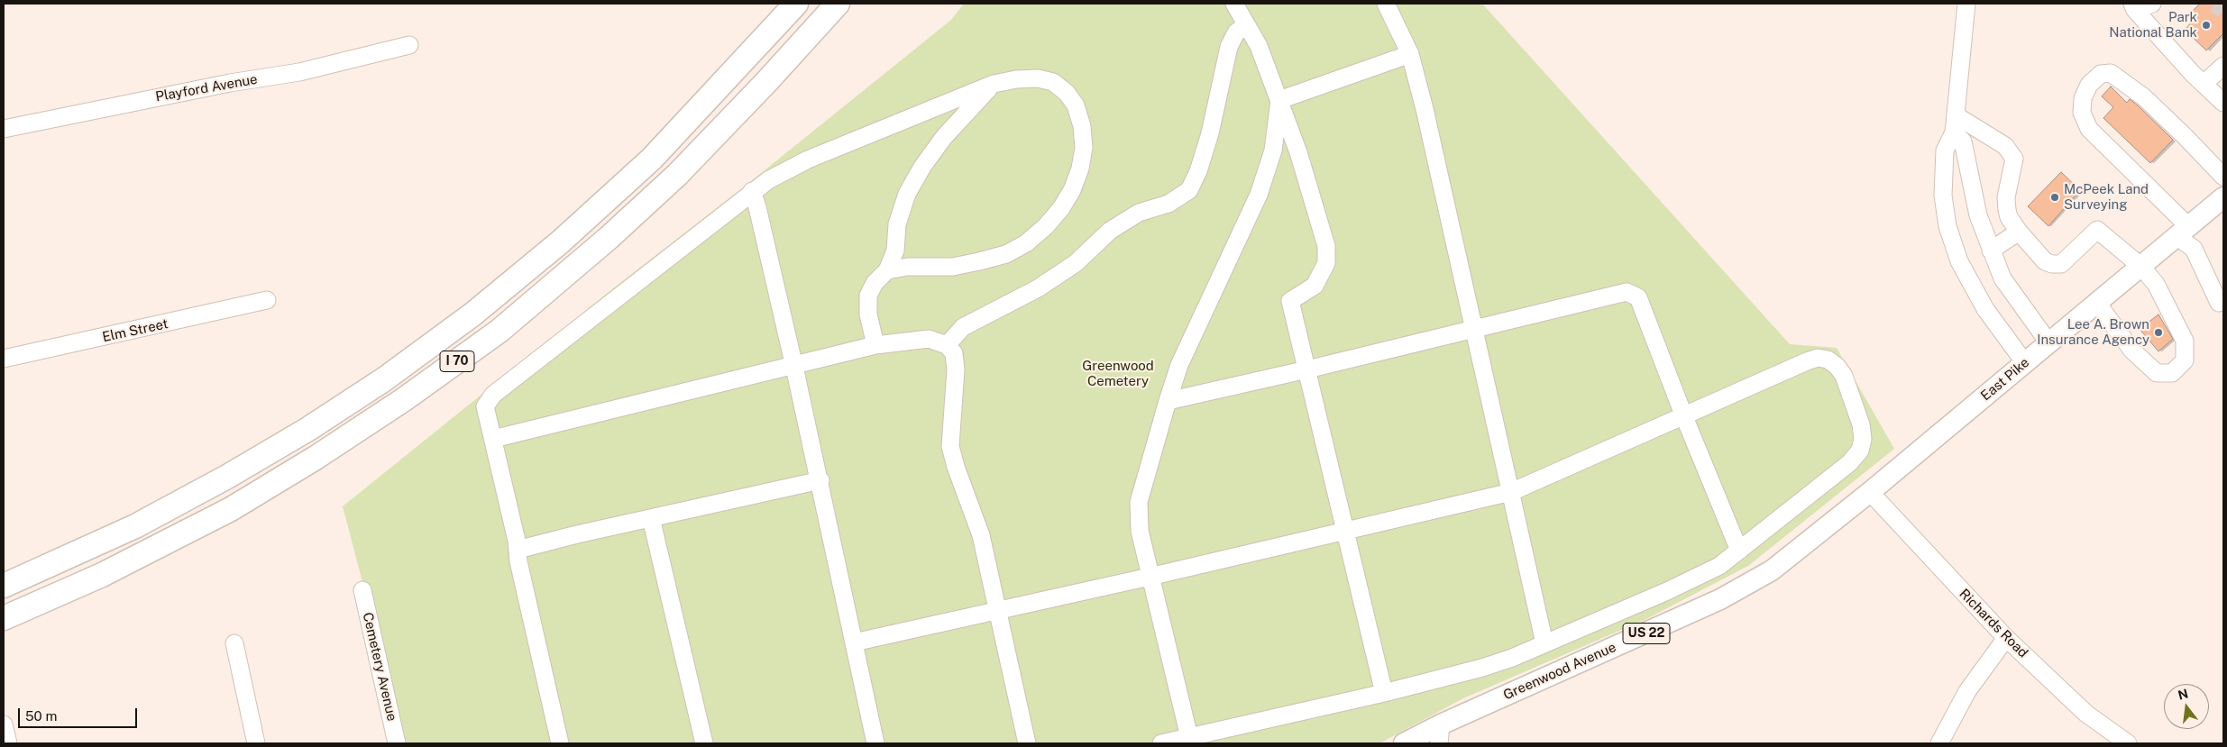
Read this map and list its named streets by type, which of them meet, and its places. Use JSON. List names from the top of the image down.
{
  "streets": {
    "highway": ["I 70"],
    "main road": ["East Pike", "US 22", "Greenwood Avenue"],
    "street": [
      "Playford Avenue",
      "Elm Street",
      "Richards Road",
      "Cemetery Avenue"
    ]
  },
  "crossings": [
    ["East Pike", "Richards Road"],
    ["East Pike", "Greenwood Avenue"],
    ["Richards Road", "Greenwood Avenue"]
  ],
  "parks": ["Greenwood Cemetery"],
  "places": ["Park National Bank", "McPeek Land Surveying", "Lee A. Brown Insurance Agency"],
  "scale_bar": "50 m",
  "north": "top"
}
